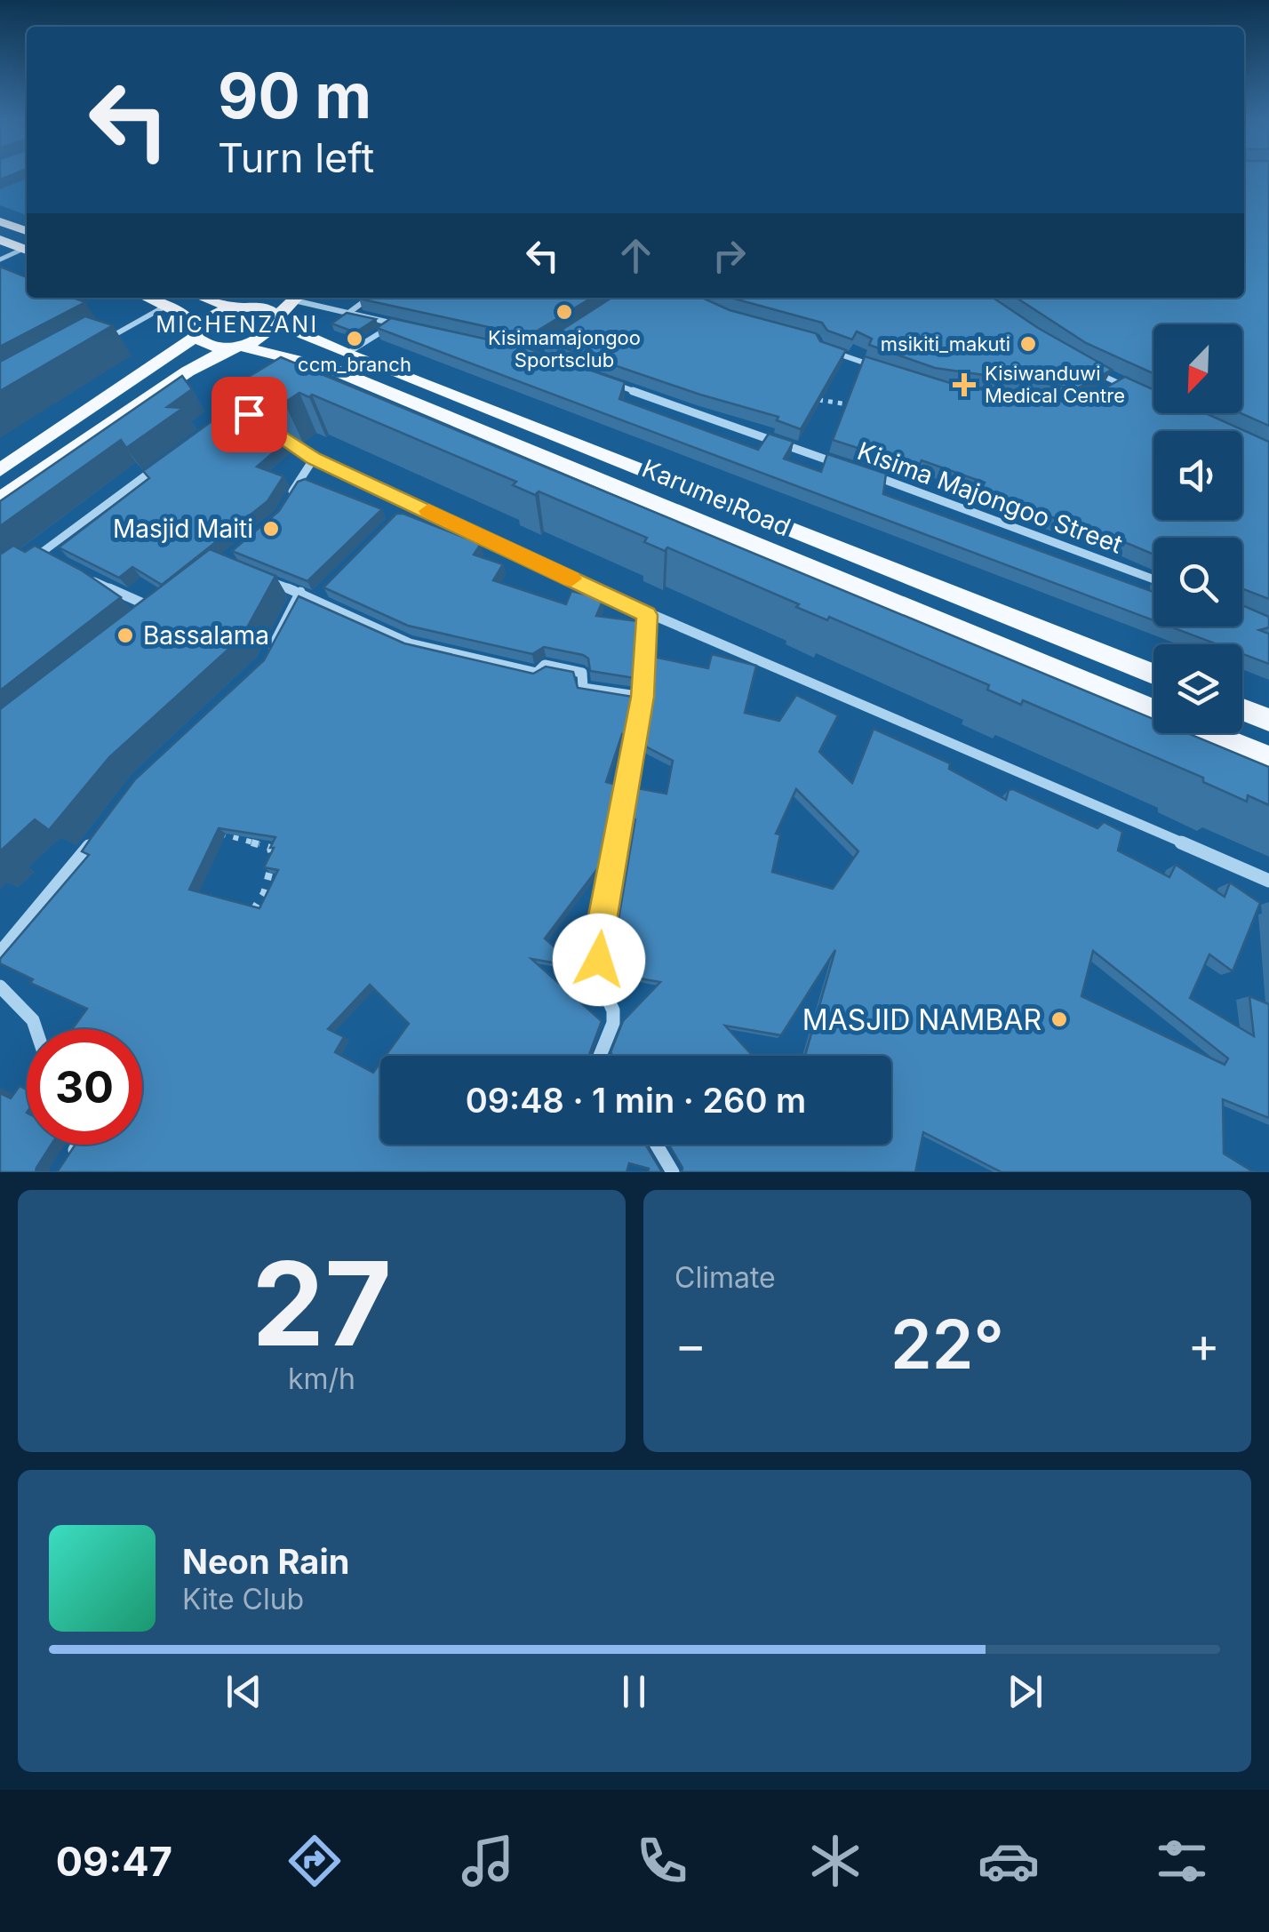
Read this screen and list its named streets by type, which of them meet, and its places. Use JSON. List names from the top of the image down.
{
  "streets": {
    "main road": ["Karume Road"],
    "street": ["Kisima Majongoo Street"]
  },
  "districts": ["MICHENZANI"],
  "places": {
    "other": [
      "Kisimamajongoo Sportsclub",
      "ccm_branch",
      "msikiti_makuti",
      "Masjid Maiti",
      "Bassalama",
      "MASJID NAMBAR"
    ],
    "health": ["Kisiwanduwi Medical Centre"]
  },
  "north": "bottom left",
  "page": {
    "turn": ["90 m", "Turn left"],
    "limit": "30",
    "trip": "09:48 · 1 min · 260 m",
    "tile": [
      ["27", "km/h"],
      "Climate"
    ],
    "heat": ["−", "22°", "+"],
    "song": ["Neon Rain", "Kite Club"],
    "tabs": "09:47"
  }
}
